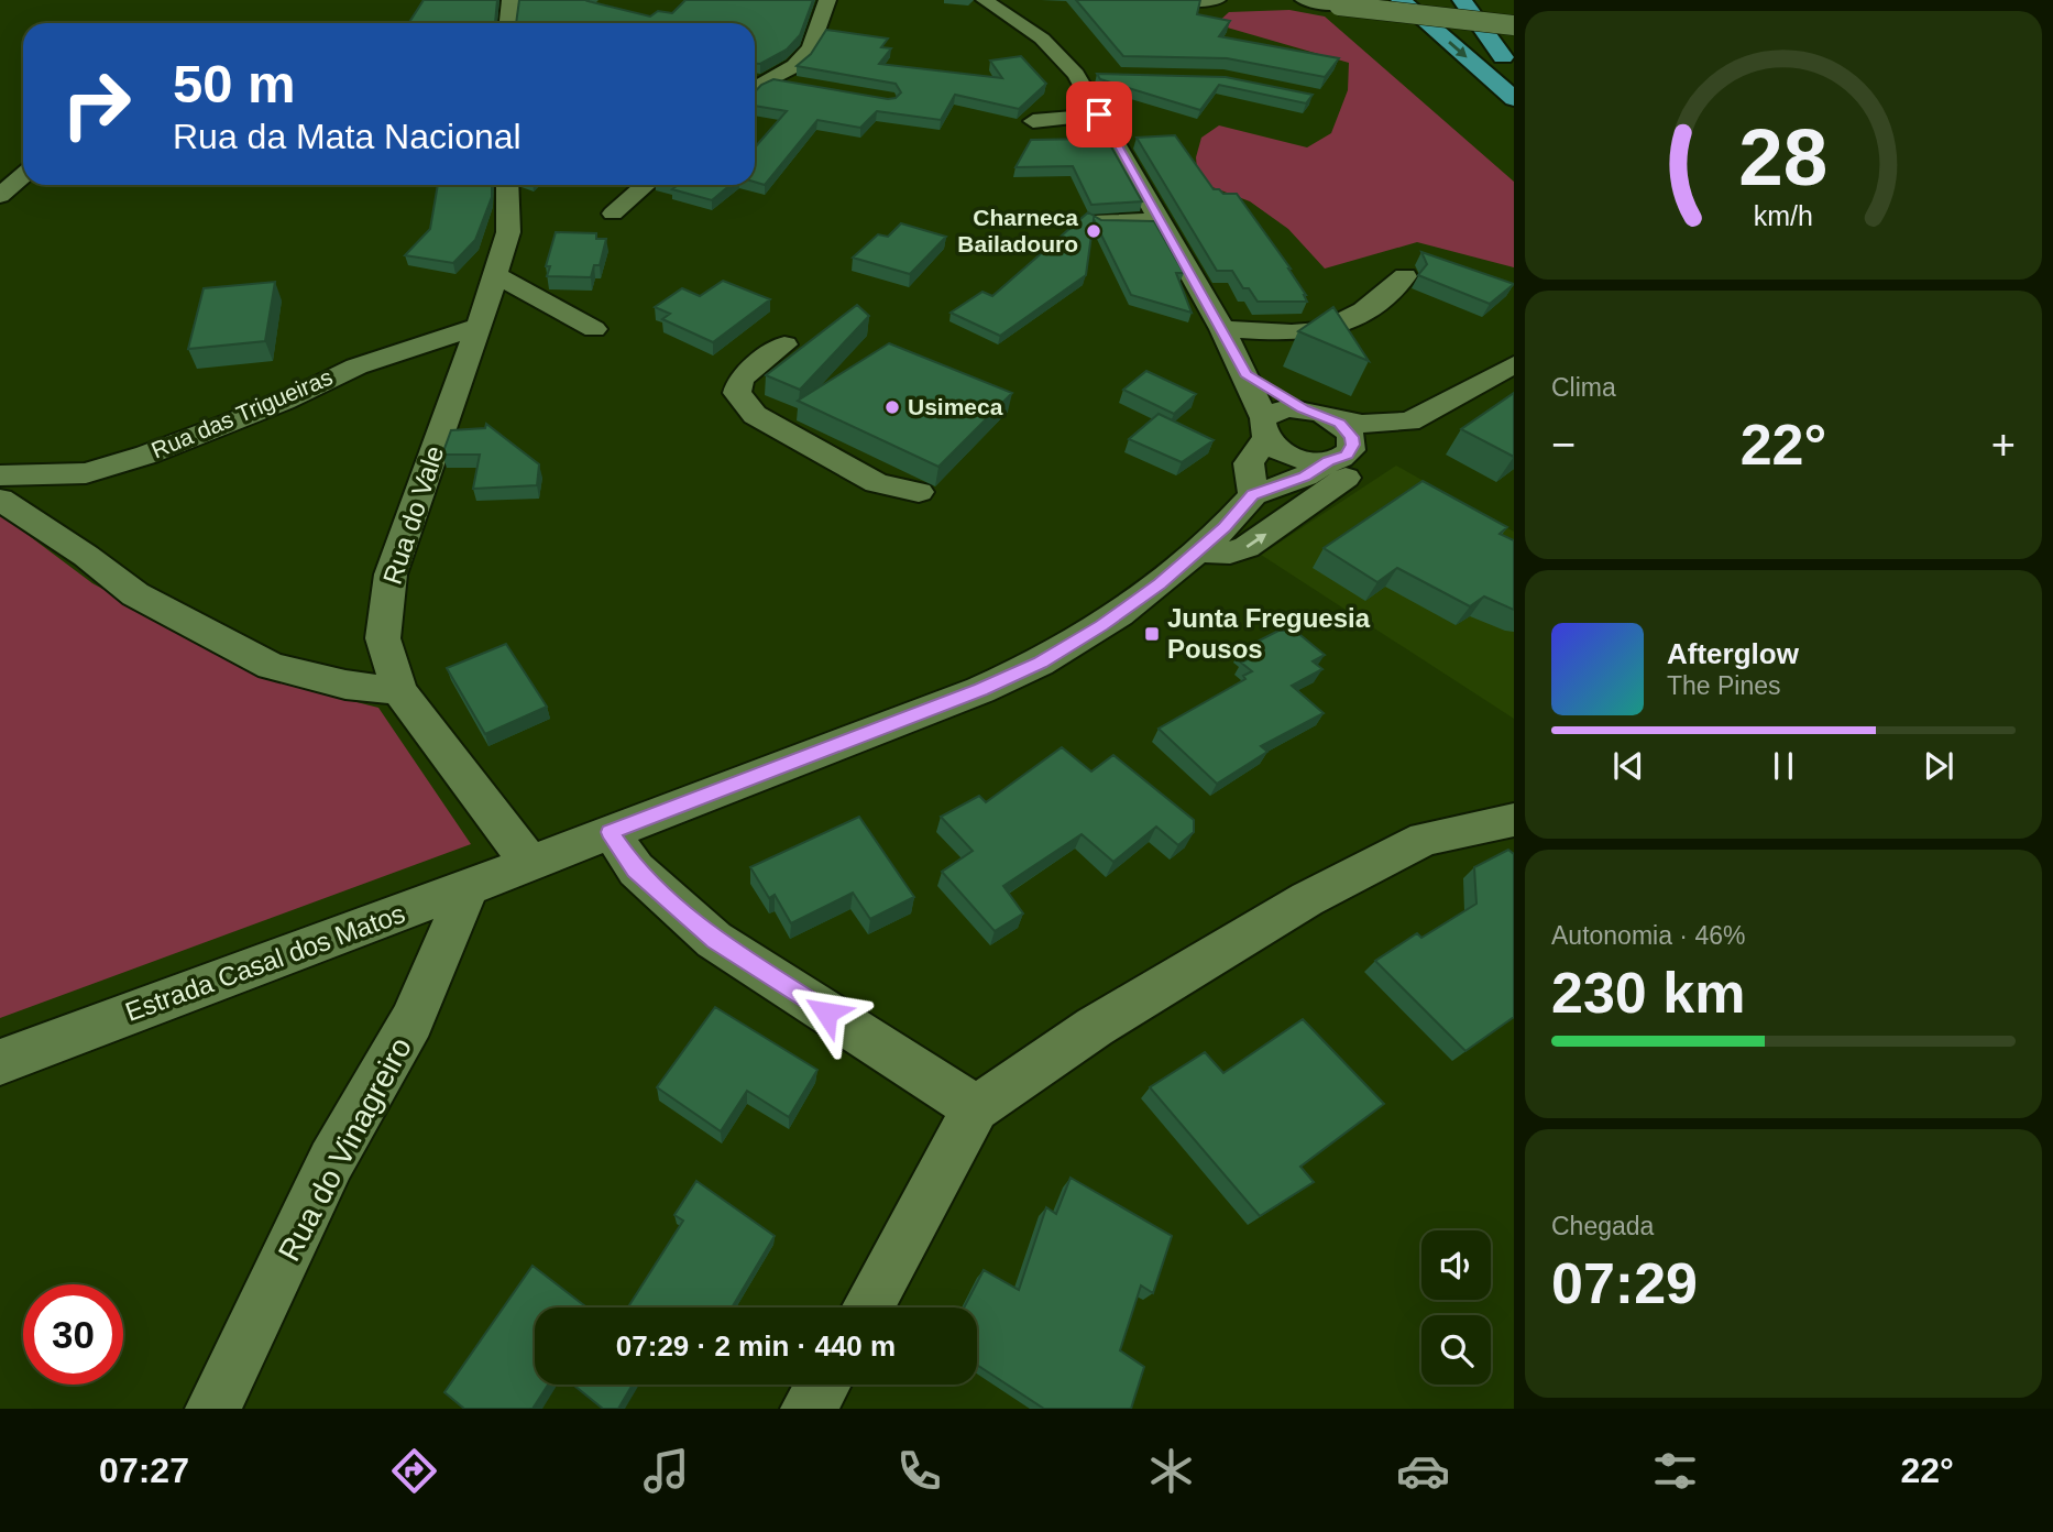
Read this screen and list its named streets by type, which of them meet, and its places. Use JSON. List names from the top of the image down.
{
  "streets": {
    "street": [
      "Rua das Trigueiras",
      "Rua do Vale",
      "Estrada Casal dos Matos",
      "Rua do Vinagreiro"
    ]
  },
  "crossings": [
    ["Rua das Trigueiras", "Rua do Vale"],
    ["Rua do Vale", "Estrada Casal dos Matos"],
    ["Estrada Casal dos Matos", "Rua do Vinagreiro"]
  ],
  "places": {
    "other": ["Charneca Bailadouro", "Usimeca"],
    "transit": ["Junta Freguesia Pousos"]
  },
  "page": {
    "turn": ["50 m", "Rua da Mata Nacional"],
    "tile": [
      "Clima",
      ["Autonomia · 46%", "230 km"],
      ["Chegada", "07:29"]
    ],
    "heat": ["−", "22°", "+"],
    "song": ["Afterglow", "The Pines"],
    "limit": "30",
    "trip": "07:29 · 2 min · 440 m",
    "tabs": ["07:27", "22°"],
    "gauge": ["28", "km/h"]
  }
}
